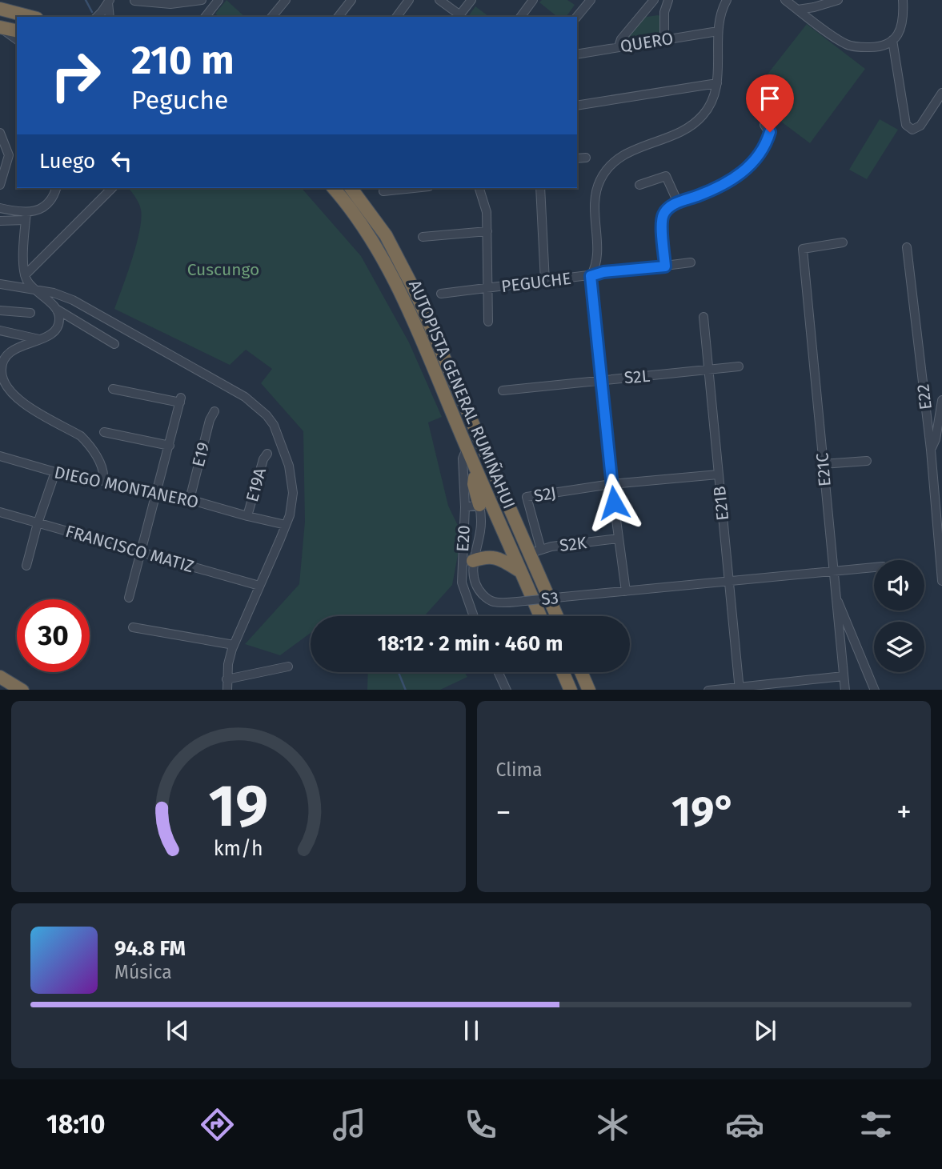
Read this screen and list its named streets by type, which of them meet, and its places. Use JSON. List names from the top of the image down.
{
  "streets": {
    "highway": ["AUTOPISTA GENERAL RUMIÑAHUI"],
    "street": [
      "QUERO",
      "PEGUCHE",
      "S2L",
      "E22",
      "E19",
      "E21C",
      "E19A",
      "DIEGO MONTANERO",
      "S2J",
      "E21B",
      "E20",
      "S2K",
      "FRANCISCO MATIZ",
      "S3"
    ]
  },
  "crossings": [
    ["S2L", "E21B"],
    ["AUTOPISTA GENERAL RUMIÑAHUI", "S2J"],
    ["AUTOPISTA GENERAL RUMIÑAHUI", "E20"],
    ["AUTOPISTA GENERAL RUMIÑAHUI", "S2K"],
    ["E19", "DIEGO MONTANERO"],
    ["E21C", "S3"],
    ["E19A", "DIEGO MONTANERO"],
    ["S2J", "E21B"],
    ["S2J", "S2K"],
    ["E21B", "S3"]
  ],
  "parks": ["Cuscungo"],
  "page": {
    "turn": ["210 m", "Peguche"],
    "then": "Luego",
    "limit": "30",
    "trip": "18:12 · 2 min · 460 m",
    "tile": "Clima",
    "heat": ["−", "19°", "+"],
    "song": ["94.8 FM", "Música"],
    "tabs": "18:10",
    "gauge": ["19", "km/h"]
  }
}
